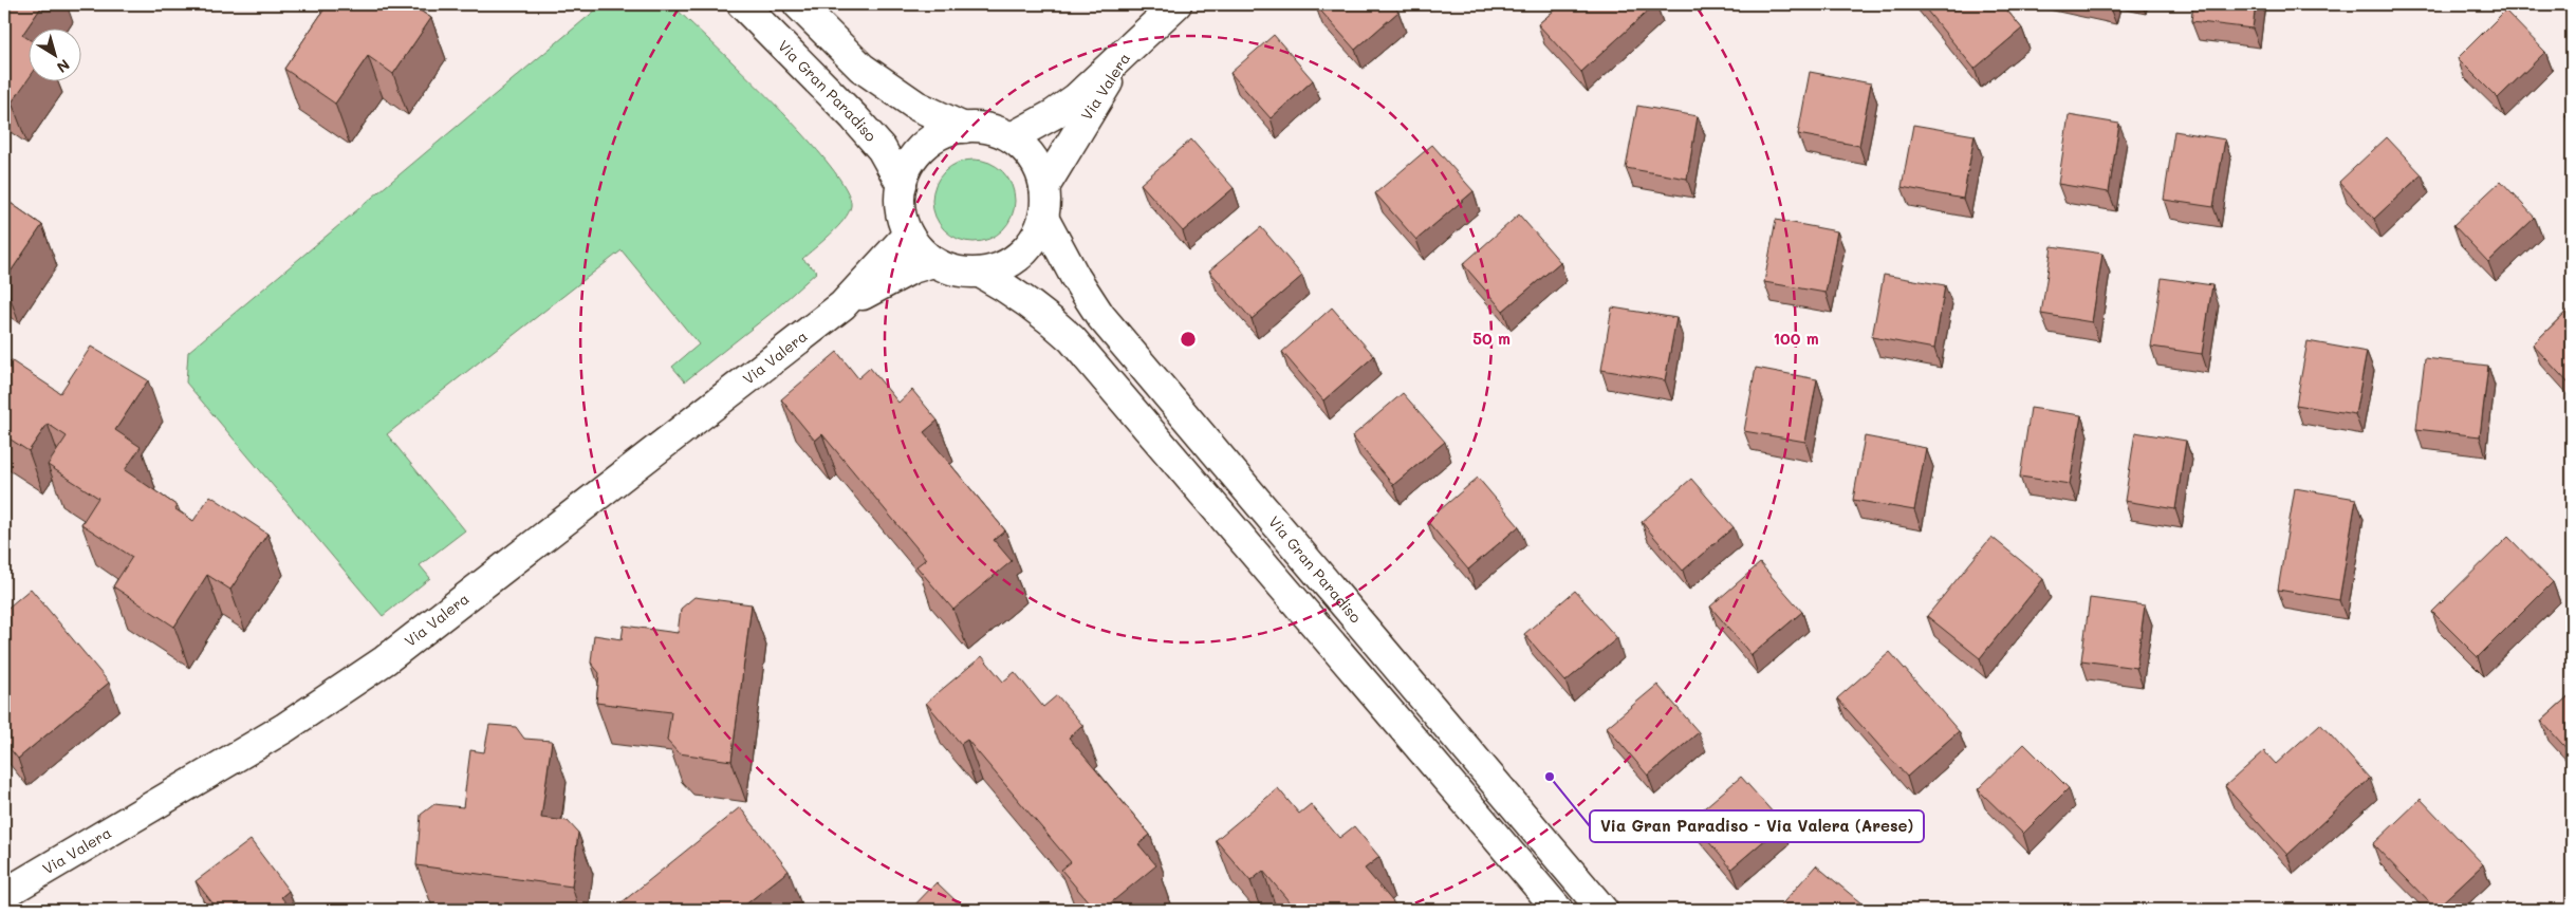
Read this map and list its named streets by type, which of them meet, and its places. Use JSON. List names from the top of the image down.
{
  "streets": {
    "street": ["Via Valera", "Via Gran Paradiso"]
  },
  "crossings": [
    ["Via Valera", "Via Gran Paradiso"]
  ],
  "places": ["Via Gran Paradiso - Via Valera (Arese)"],
  "north": "bottom right",
  "rings": ["50 m", "100 m"]
}
